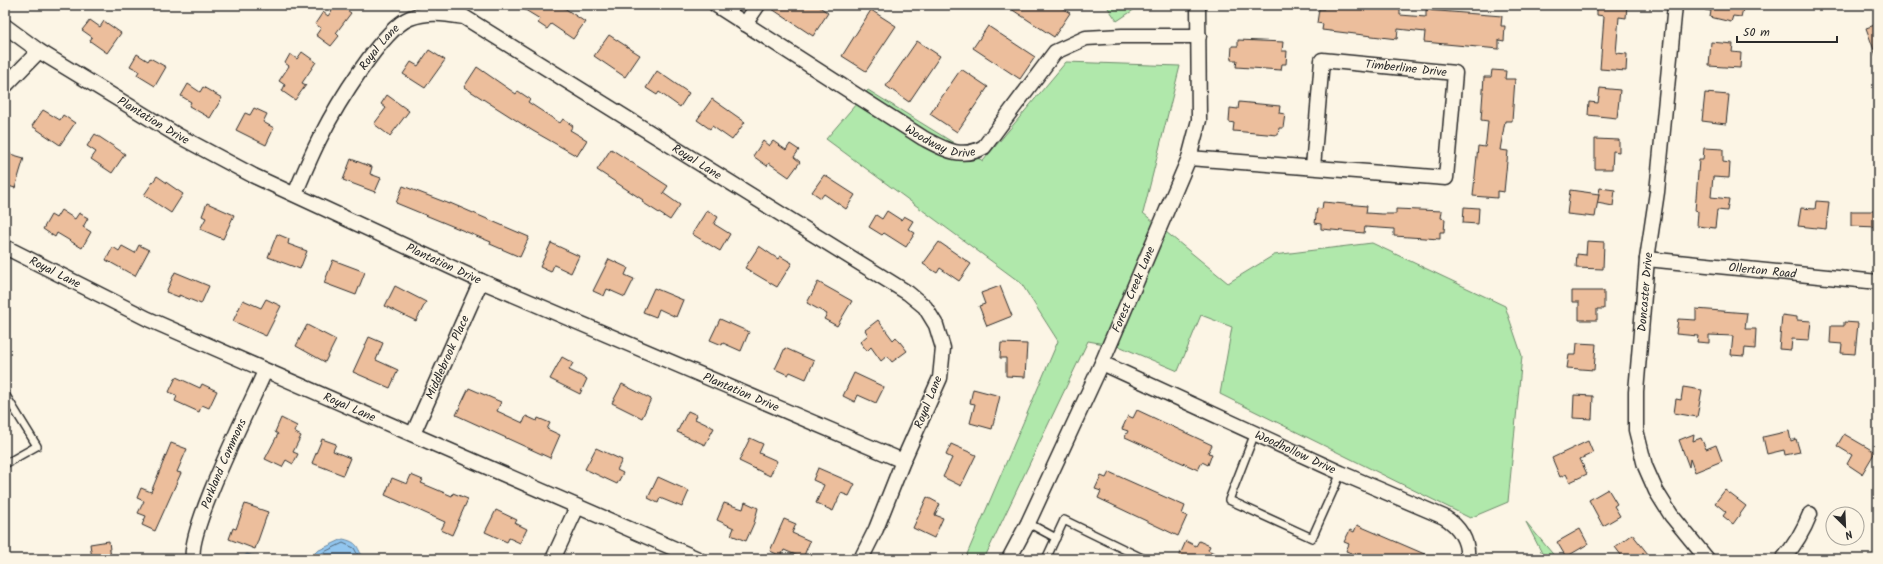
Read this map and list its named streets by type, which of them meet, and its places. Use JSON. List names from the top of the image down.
{
  "streets": {
    "street": [
      "Royal Lane",
      "Timberline Drive",
      "Plantation Drive",
      "Woodway Drive",
      "Ollerton Road",
      "Forest Creek Lane",
      "Doncaster Drive",
      "Middlebrook Place",
      "Woodhollow Drive",
      "Parkland Commons"
    ]
  },
  "crossings": [
    ["Royal Lane", "Plantation Drive"],
    ["Royal Lane", "Middlebrook Place"],
    ["Royal Lane", "Parkland Commons"],
    ["Timberline Drive", "Forest Creek Lane"],
    ["Plantation Drive", "Middlebrook Place"],
    ["Woodway Drive", "Forest Creek Lane"],
    ["Ollerton Road", "Doncaster Drive"],
    ["Forest Creek Lane", "Woodhollow Drive"]
  ],
  "scale_bar": "50 m",
  "north": "bottom right"
}
